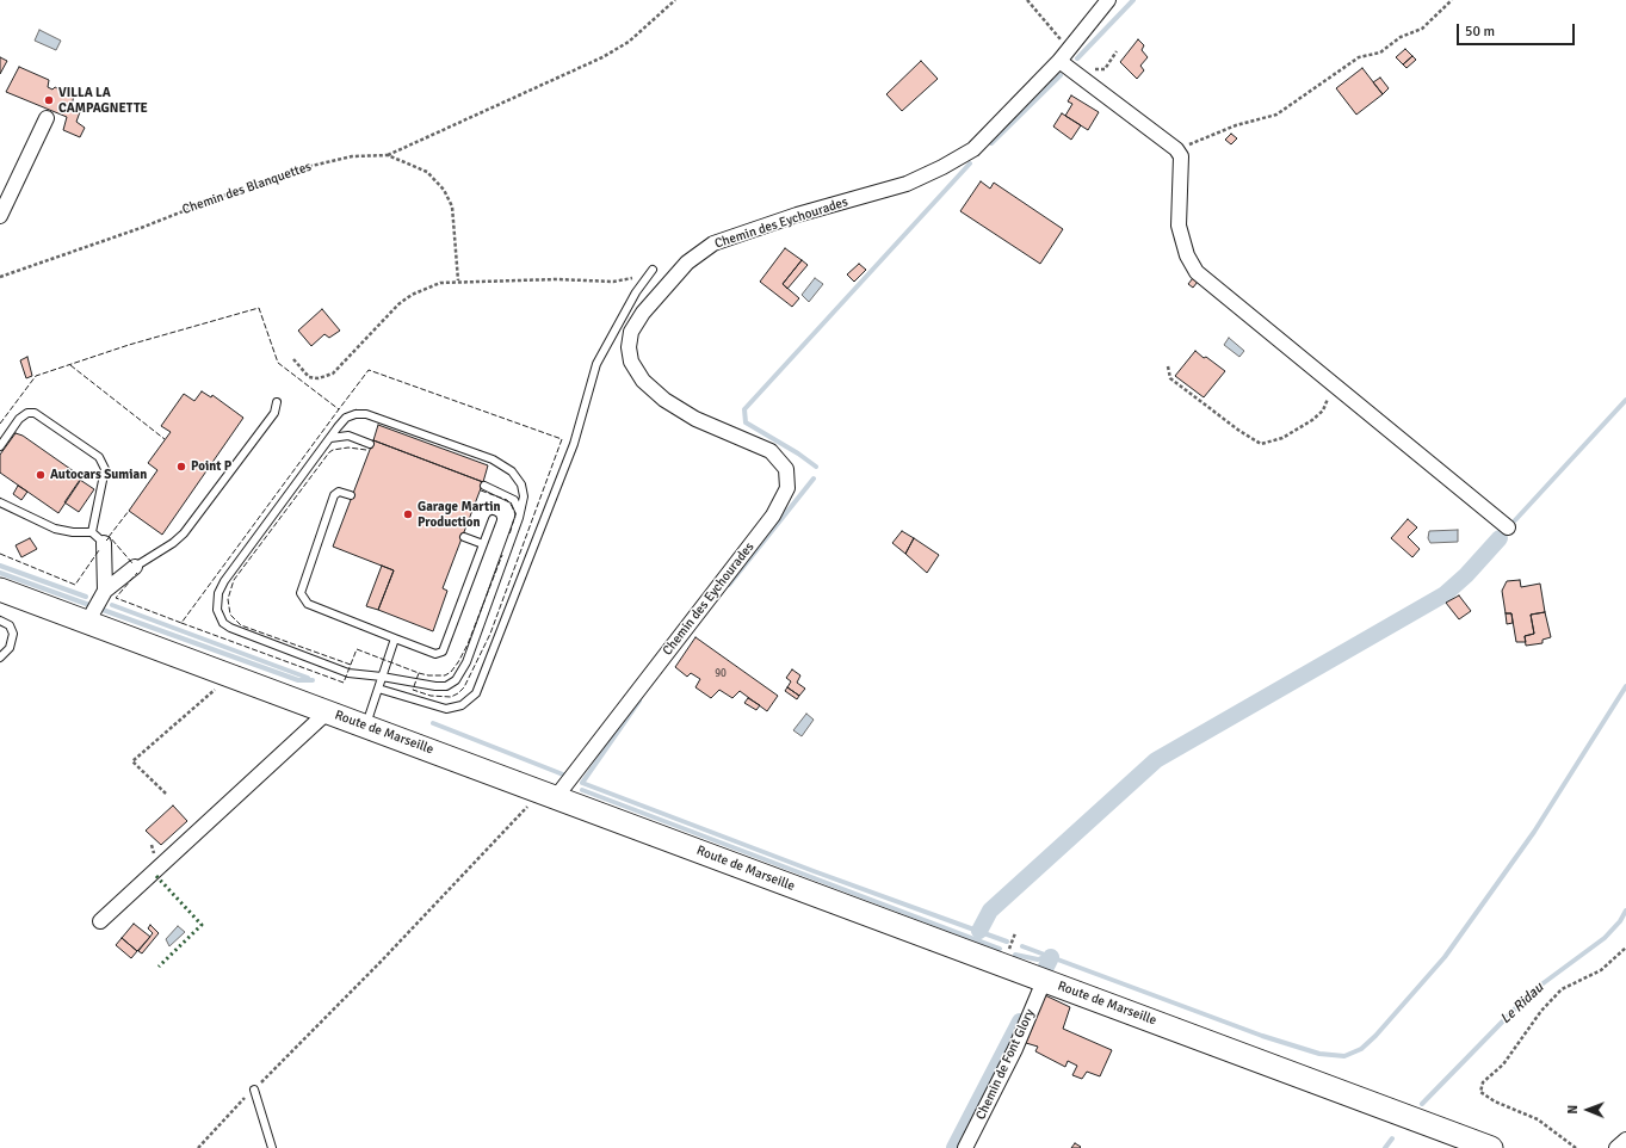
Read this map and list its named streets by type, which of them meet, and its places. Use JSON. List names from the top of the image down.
{
  "streets": {
    "main road": ["Route de Marseille"],
    "street": ["Chemin des Eychourades", "Chemin de Font Glory"],
    "path": ["Chemin des Blanquettes"]
  },
  "crossings": [
    ["Chemin des Eychourades", "Route de Marseille"],
    ["Route de Marseille", "Chemin de Font Glory"]
  ],
  "water": ["Le Ridau"],
  "places": [
    "VILLA LA CAMPAGNETTE",
    "Point P",
    "Autocars Sumian",
    "Garage Martin Production"
  ],
  "house_numbers": ["90"],
  "scale_bar": "50 m",
  "north": "left"
}
